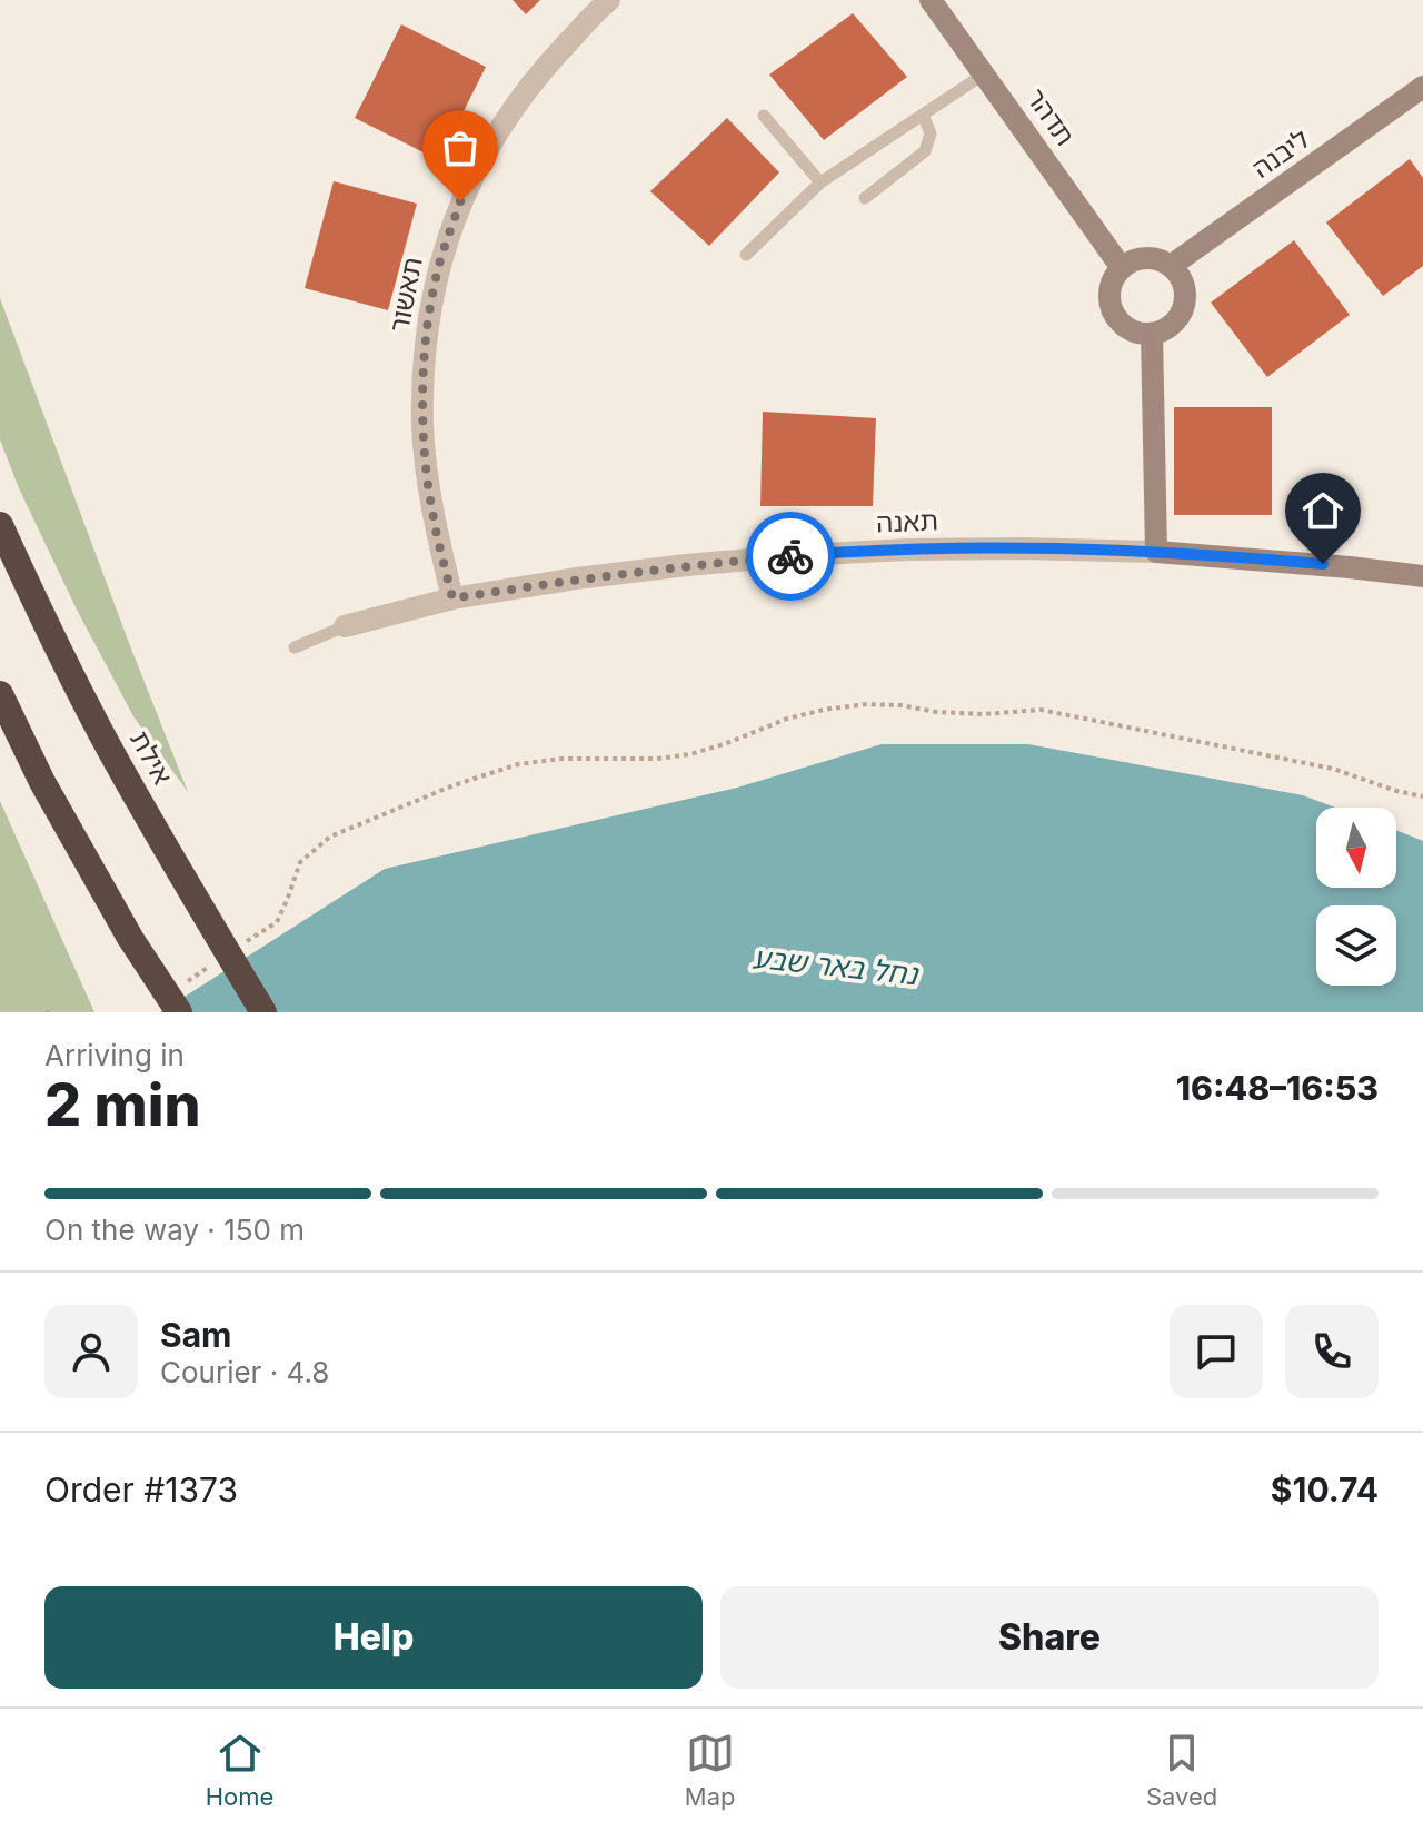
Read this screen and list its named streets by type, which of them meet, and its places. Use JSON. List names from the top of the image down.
{
  "streets": {
    "highway": ["אילת"],
    "street": [
      "תדהר",
      "ליבנה",
      "תאשור",
      "תאנה"
    ]
  },
  "crossings": [
    ["תדהר", "ליבנה"],
    ["תאשור", "תאנה"]
  ],
  "water": ["נחל באר שבע"],
  "north": "bottom",
  "page": {
    "heading": ["2 min", "Arriving in", "16:48–16:53"],
    "panel": [
      "Sam",
      "Courier · 4.8",
      "Order #1373",
      "$10.74"
    ],
    "bar": "On the way · 150 m",
    "buttons": ["Help", "Share"],
    "tabs": ["Home", "Map", "Saved"]
  }
}
